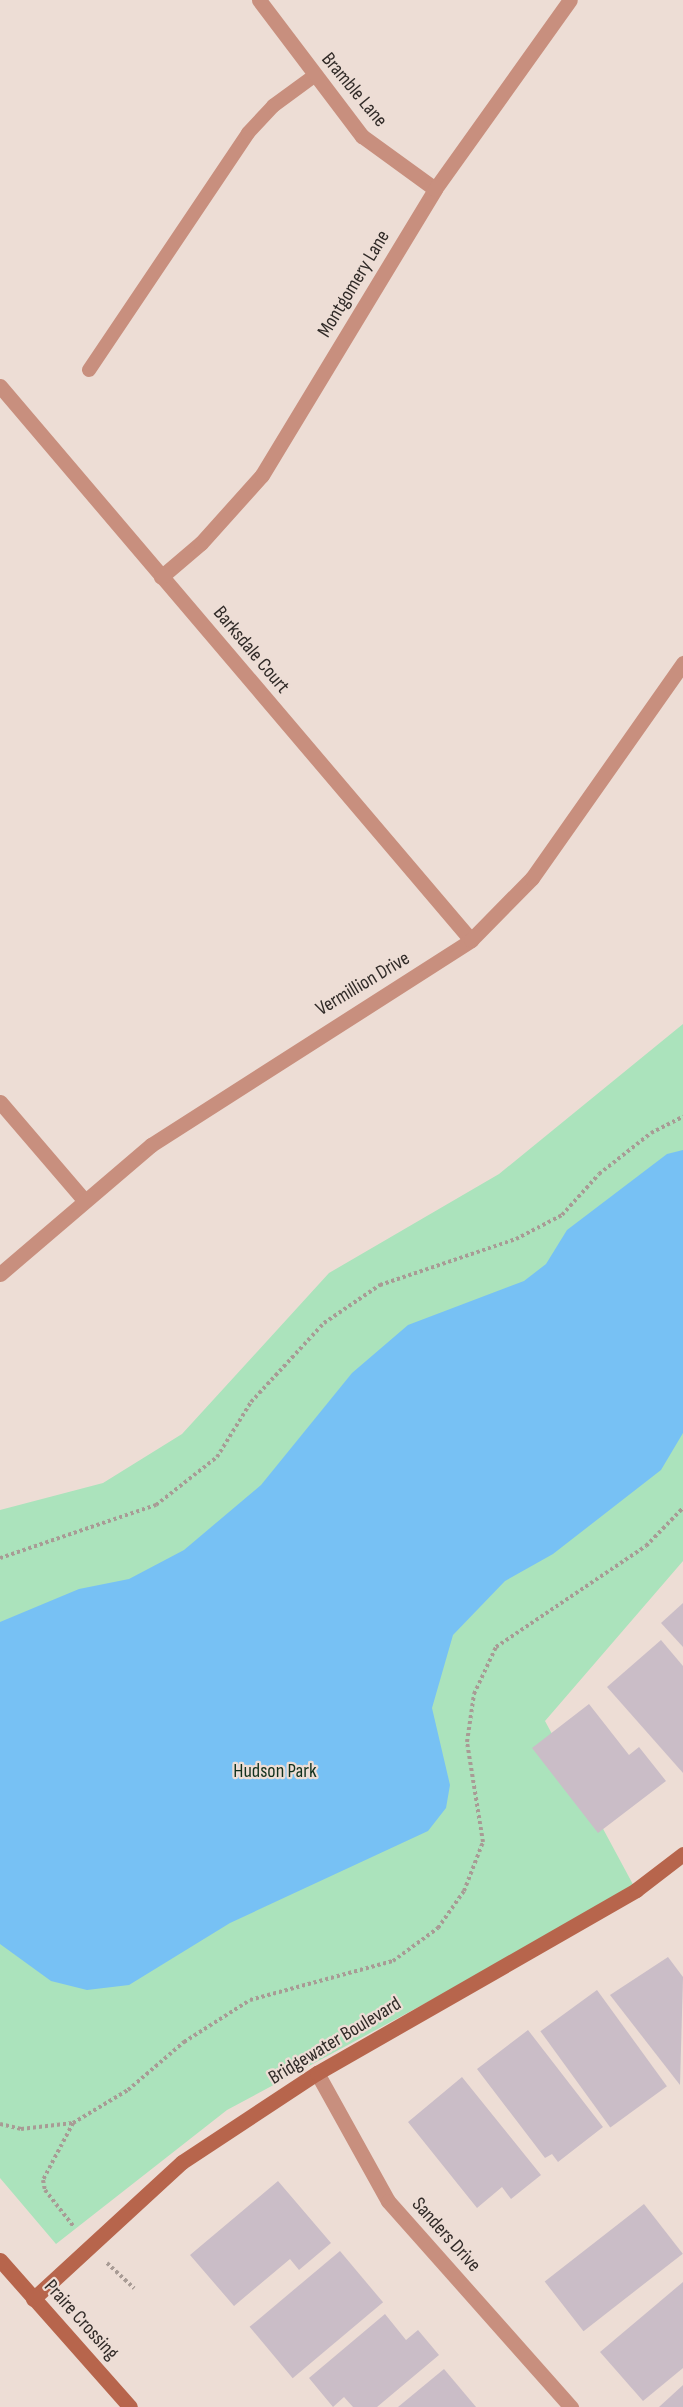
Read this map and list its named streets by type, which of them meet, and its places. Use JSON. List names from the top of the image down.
{
  "streets": {
    "street": [
      "Bramble Lane",
      "Montgomery Lane",
      "Barksdale Court",
      "Vermillion Drive",
      "Bridgewater Boulevard",
      "Sanders Drive",
      "Praire Crossing"
    ]
  },
  "crossings": [
    ["Bramble Lane", "Montgomery Lane"],
    ["Montgomery Lane", "Barksdale Court"],
    ["Barksdale Court", "Vermillion Drive"],
    ["Bridgewater Boulevard", "Sanders Drive"],
    ["Bridgewater Boulevard", "Praire Crossing"]
  ],
  "parks": ["Hudson Park"]
}
